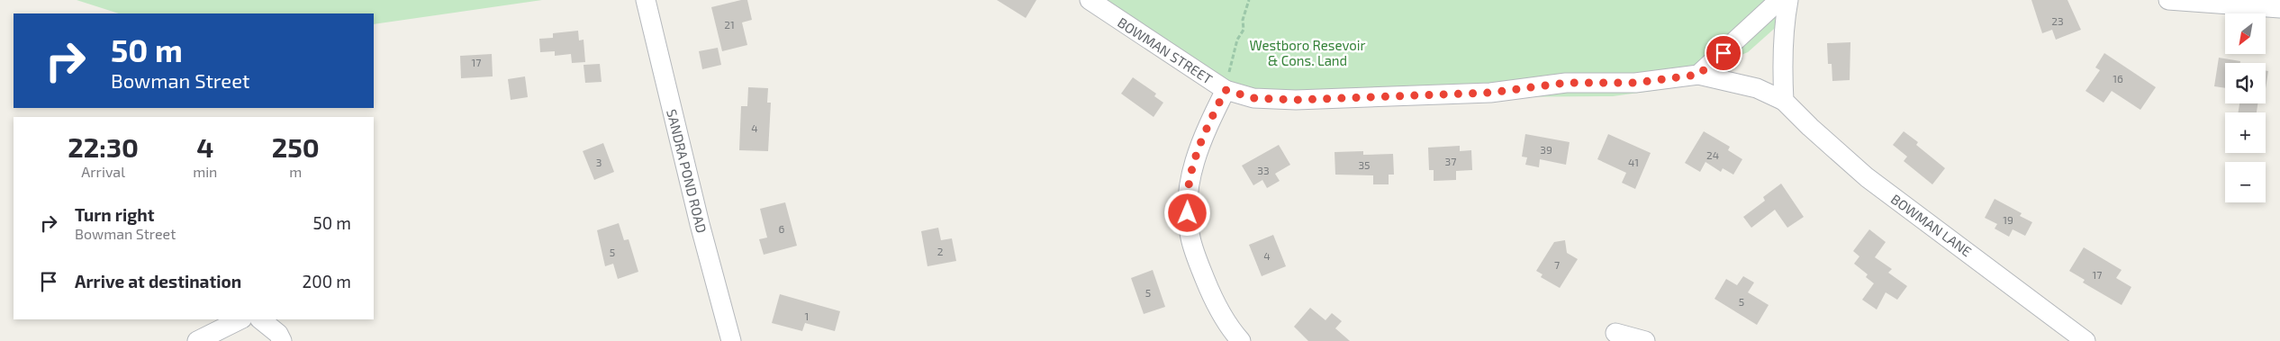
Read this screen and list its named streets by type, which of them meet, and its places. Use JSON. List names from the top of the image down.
{
  "streets": {
    "street": ["BOWMAN STREET", "SANDRA POND ROAD", "BOWMAN LANE"]
  },
  "crossings": [
    ["BOWMAN STREET", "BOWMAN LANE"]
  ],
  "parks": ["Westboro Resevoir & Cons. Land"],
  "house_numbers": [
    "23",
    "21",
    "17",
    "16",
    "4",
    "39",
    "24",
    "37",
    "3",
    "41",
    "35",
    "33",
    "19",
    "6",
    "2",
    "5",
    "4",
    "7",
    "17",
    "5",
    "5",
    "1"
  ],
  "north": "bottom left",
  "page": {
    "map_buttons": ["+", "−"],
    "turn": ["50 m", "Bowman Street"],
    "eta": [
      "22:30",
      "Arrival",
      "4",
      "min",
      "250",
      "m"
    ],
    "list": [
      {
        "name": "Turn right",
        "note": "Bowman Street",
        "value": "50 m"
      },
      {
        "name": "Arrive at destination",
        "value": "200 m"
      }
    ]
  }
}
